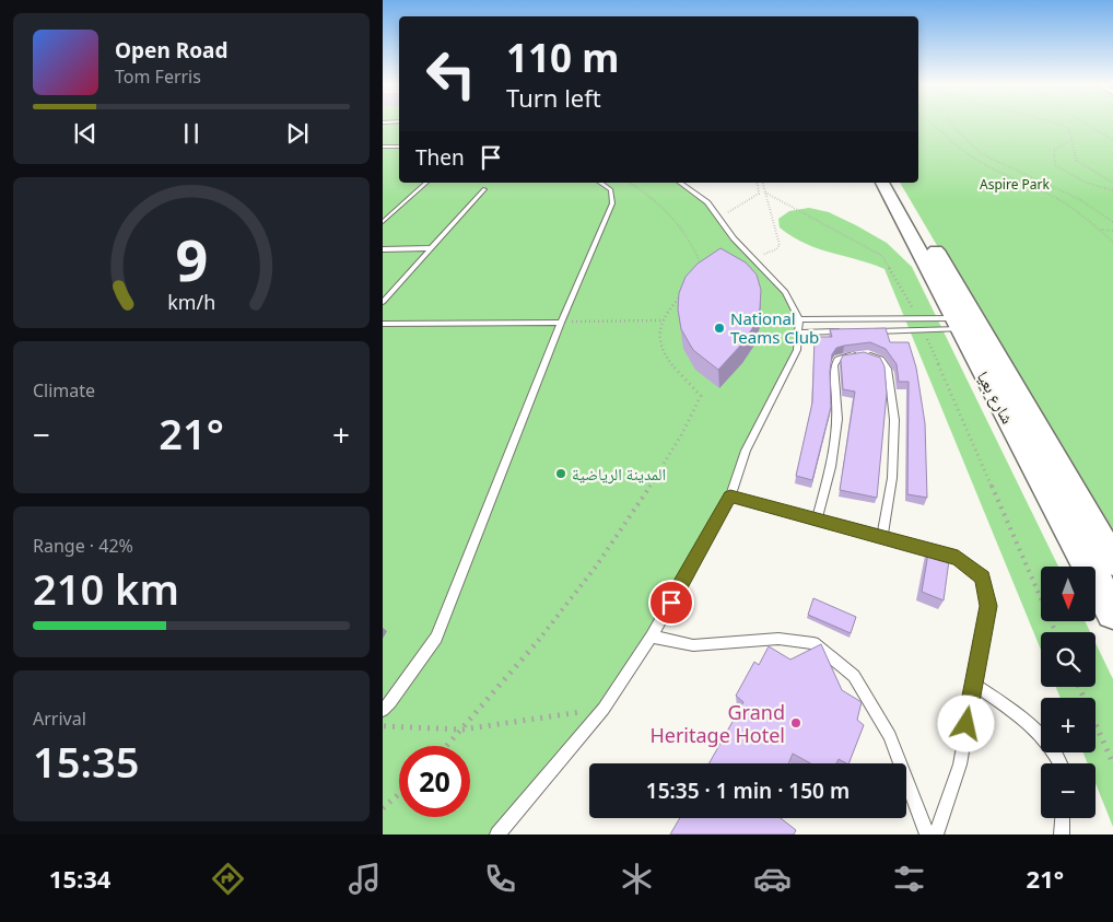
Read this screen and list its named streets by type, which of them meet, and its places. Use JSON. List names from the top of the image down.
{
  "streets": {
    "street": ["شارع بعيا"]
  },
  "parks": ["Aspire Park"],
  "places": ["National Teams Club", "المدينة الرياضية", "Grand Heritage Hotel"],
  "north": "bottom",
  "page": {
    "turn": ["110 m", "Turn left"],
    "song": ["Open Road", "Tom Ferris"],
    "then": "Then",
    "tile": [
      "Climate",
      ["Range · 42%", "210 km"],
      ["Arrival", "15:35"]
    ],
    "heat": ["−", "21°", "+"],
    "map_buttons": ["+", "−"],
    "limit": "20",
    "trip": "15:35 · 1 min · 150 m",
    "tabs": ["15:34", "21°"],
    "gauge": ["9", "km/h"]
  }
}
